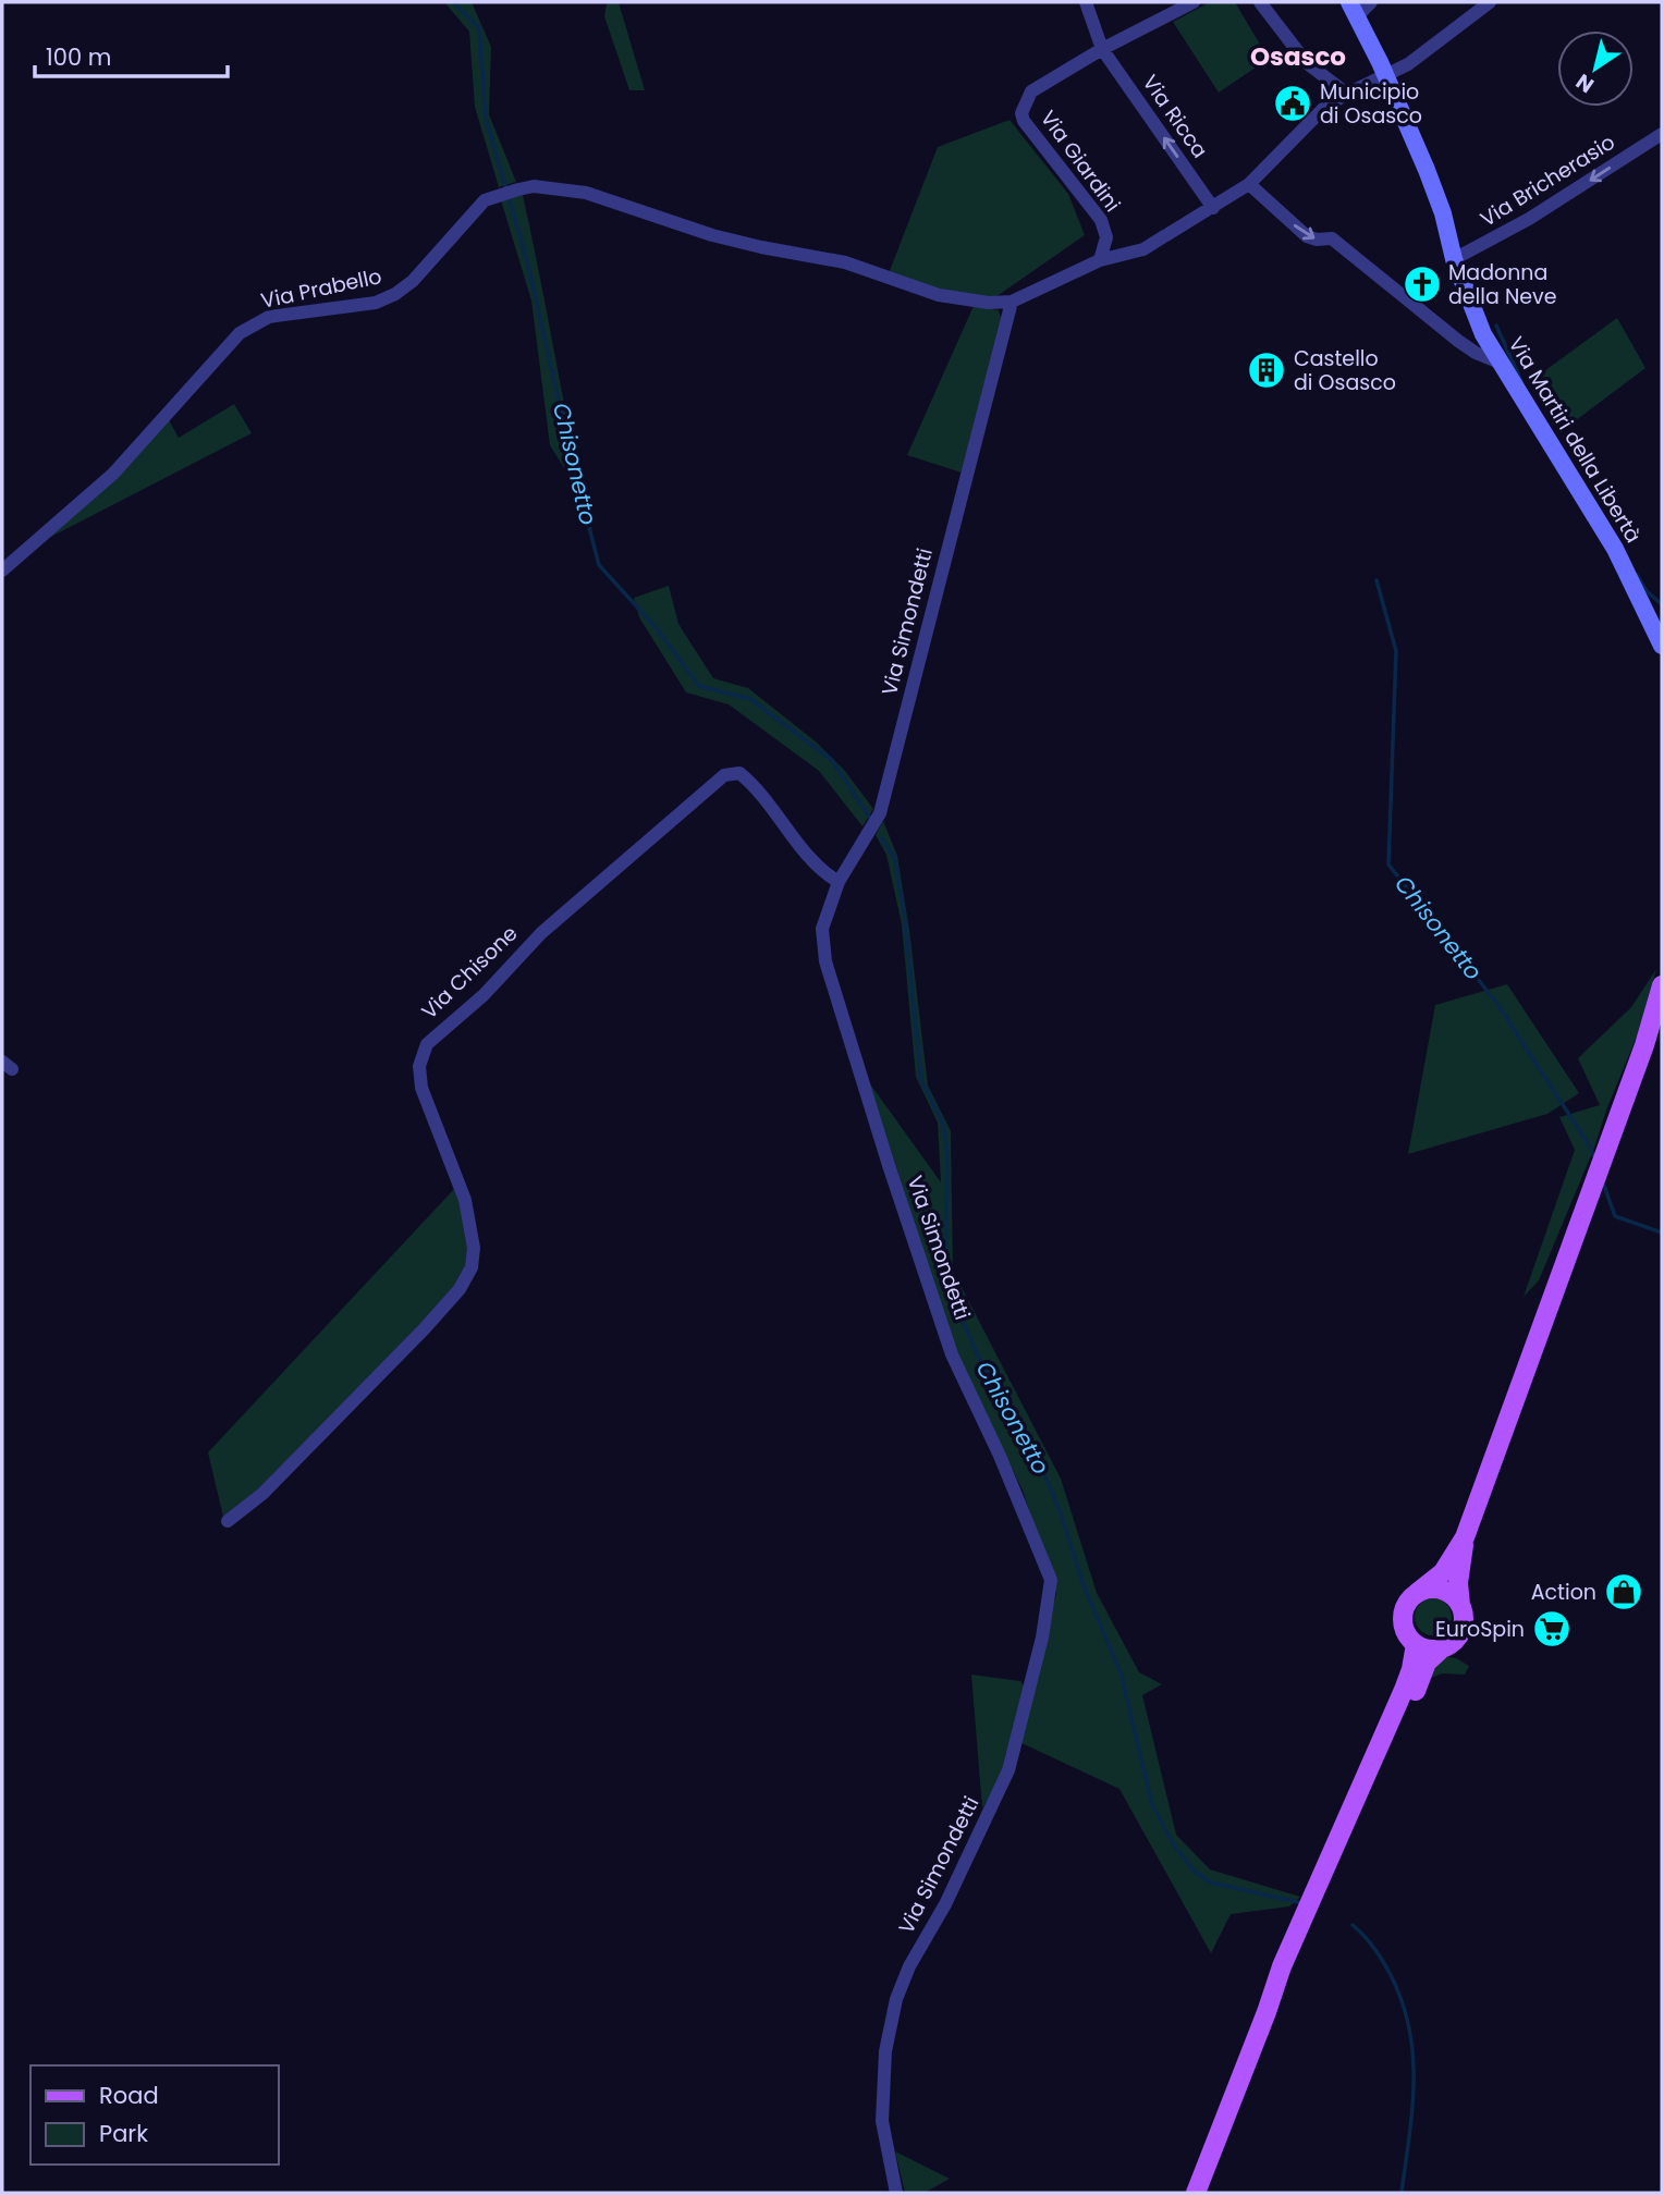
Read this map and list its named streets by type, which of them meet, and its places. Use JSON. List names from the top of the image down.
{
  "streets": {
    "street": [
      "Via Ricca",
      "Via Giardini",
      "Via Bricherasio",
      "Via Prabello",
      "Via Martiri della Libertà",
      "Via Simondetti",
      "Via Chisone"
    ]
  },
  "crossings": [
    ["Via Ricca", "Via Giardini"],
    ["Via Bricherasio", "Via Martiri della Libertà"],
    ["Via Prabello", "Via Simondetti"],
    ["Via Simondetti", "Via Chisone"]
  ],
  "one_way": ["Via Ricca", "Via Bricherasio"],
  "districts": ["Osasco"],
  "water": ["Chisonetto"],
  "places": {
    "public building": ["Municipio di Osasco"],
    "church": ["Madonna della Neve"],
    "building": ["Castello di Osasco"],
    "shop": ["Action"],
    "supermarket": ["EuroSpin"]
  },
  "legend": ["Road", "Park"],
  "scale_bar": "100 m",
  "north": "bottom left"
}
